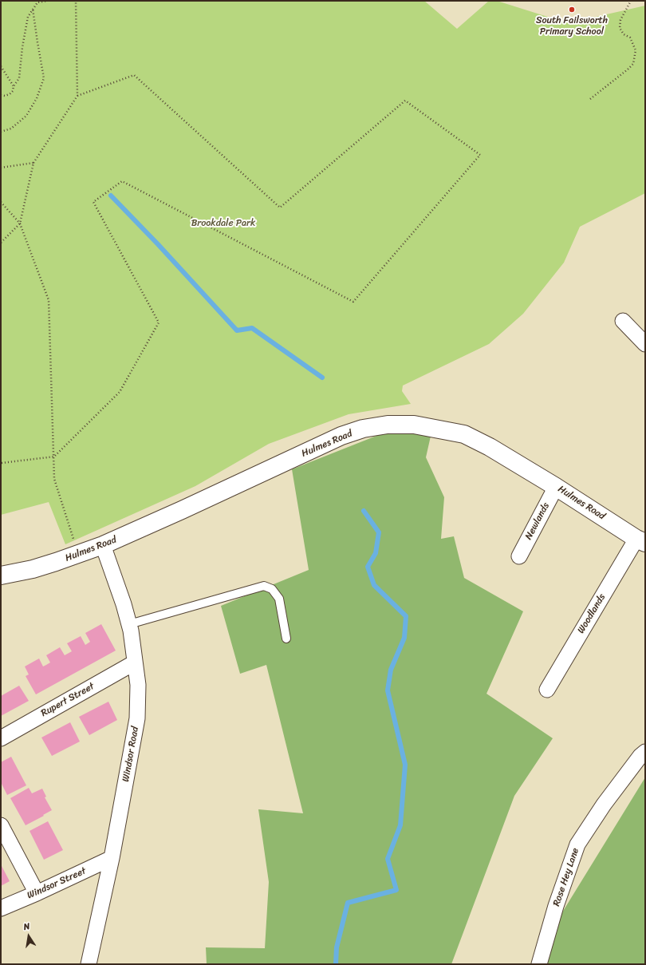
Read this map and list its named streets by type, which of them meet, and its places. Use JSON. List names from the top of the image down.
{
  "streets": {
    "street": [
      "Hulmes Road",
      "Newlands",
      "Woodlands",
      "Rupert Street",
      "Windsor Road",
      "Rose Hey Lane",
      "Windsor Street"
    ]
  },
  "crossings": [
    ["Hulmes Road", "Newlands"],
    ["Hulmes Road", "Woodlands"],
    ["Hulmes Road", "Windsor Road"],
    ["Rupert Street", "Windsor Road"],
    ["Windsor Road", "Windsor Street"]
  ],
  "parks": ["Brookdale Park"],
  "places": ["South Failsworth Primary School"],
  "north": "top"
}
